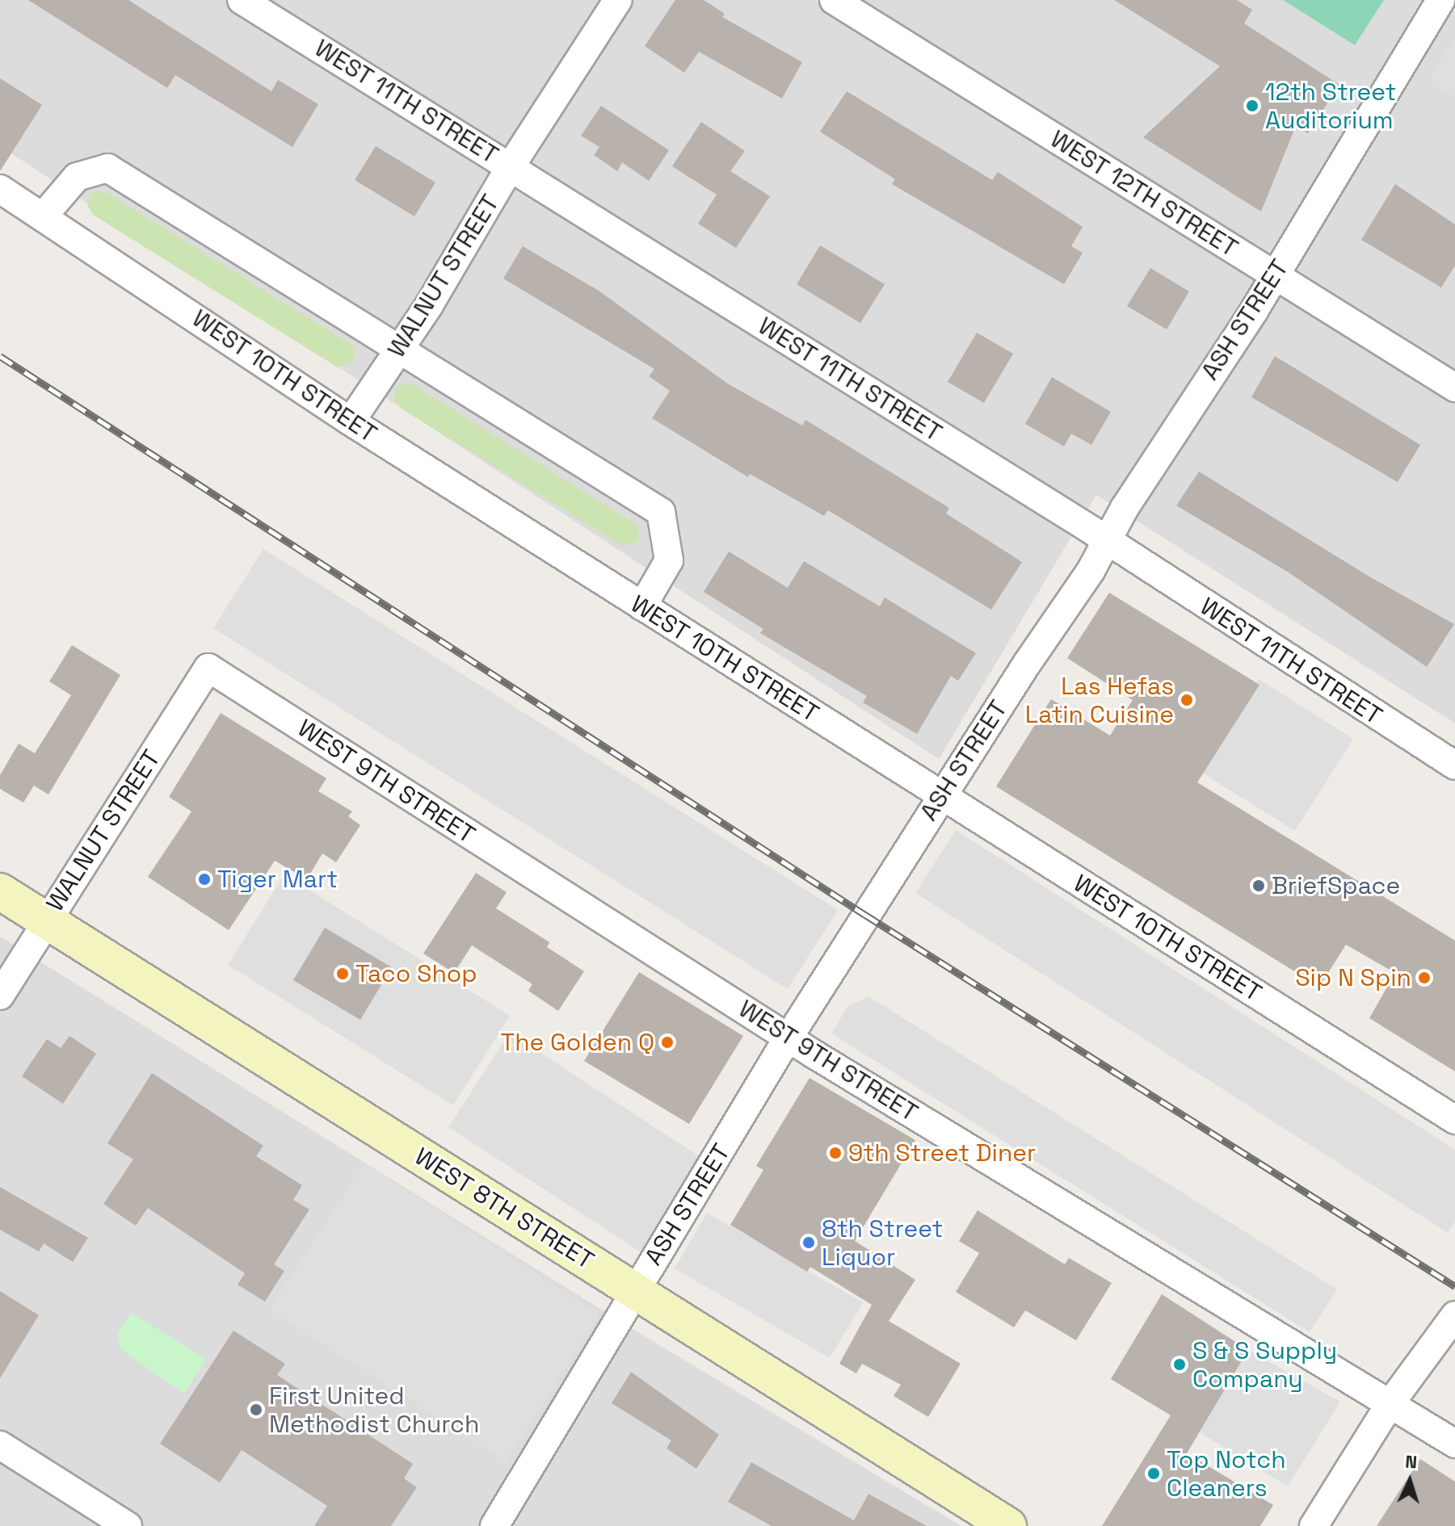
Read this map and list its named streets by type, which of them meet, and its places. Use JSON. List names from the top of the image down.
{
  "streets": {
    "main road": ["WEST 8TH STREET"],
    "street": [
      "WEST 11TH STREET",
      "WEST 12TH STREET",
      "WALNUT STREET",
      "ASH STREET",
      "WEST 10TH STREET",
      "WEST 9TH STREET"
    ]
  },
  "crossings": [
    ["WEST 11TH STREET", "WALNUT STREET"],
    ["WEST 11TH STREET", "ASH STREET"],
    ["WEST 12TH STREET", "ASH STREET"],
    ["WALNUT STREET", "WEST 10TH STREET"],
    ["WALNUT STREET", "WEST 9TH STREET"],
    ["WALNUT STREET", "WEST 8TH STREET"],
    ["ASH STREET", "WEST 10TH STREET"],
    ["ASH STREET", "WEST 9TH STREET"],
    ["ASH STREET", "WEST 8TH STREET"]
  ],
  "places": [
    "12th Street Auditorium",
    "Las Hefas Latin Cuisine",
    "Tiger Mart",
    "BriefSpace",
    "Taco Shop",
    "Sip N Spin",
    "The Golden Q",
    "9th Street Diner",
    "8th Street Liquor",
    "S & S Supply Company",
    "First United Methodist Church",
    "Top Notch Cleaners"
  ],
  "north": "top"
}
